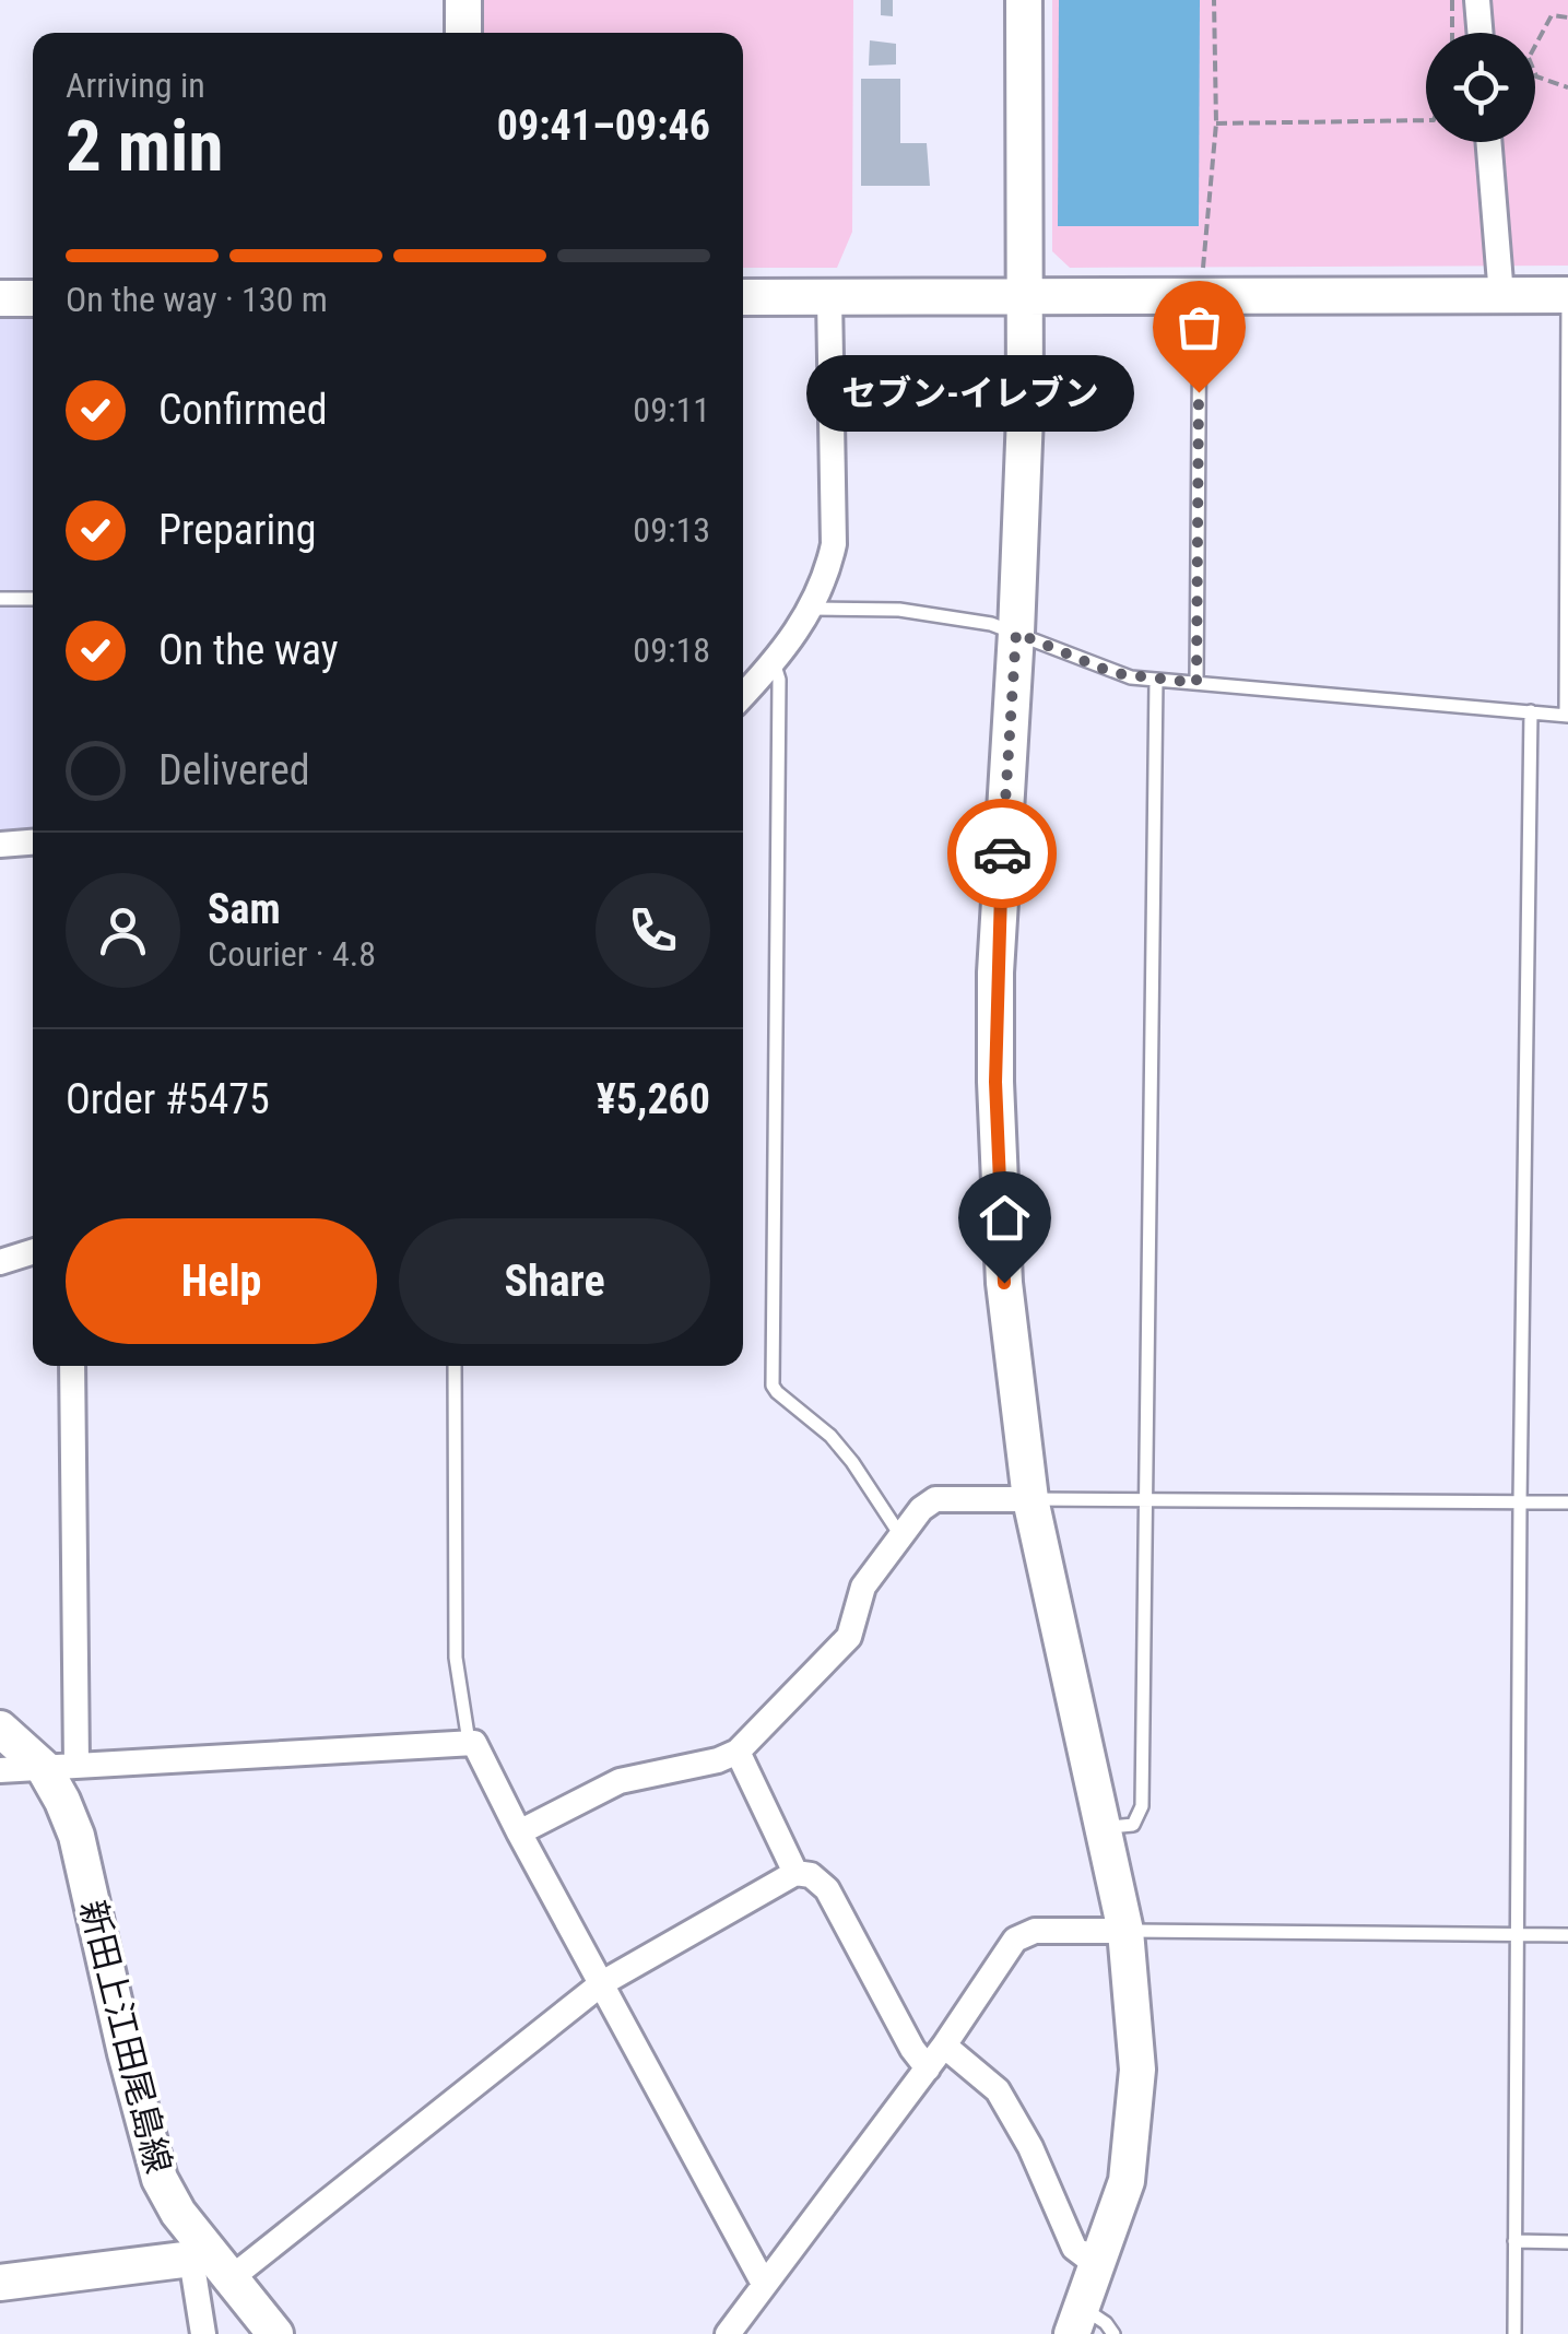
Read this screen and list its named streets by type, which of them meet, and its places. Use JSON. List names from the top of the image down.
{
  "streets": {
    "street": ["新田上江田尾島線"]
  },
  "places": ["セブン-イレブン"],
  "page": {
    "heading": ["2 min", "Arriving in", "09:41–09:46"],
    "panel": [
      "Sam",
      "Courier · 4.8",
      "Order #5475",
      "¥5,260"
    ],
    "bar": "On the way · 130 m",
    "list": [
      ["Confirmed", "09:11"],
      ["Preparing", "09:13"],
      ["On the way", "09:18"],
      "Delivered"
    ],
    "bubble": "セブン-イレブン",
    "buttons": ["Help", "Share"]
  }
}
